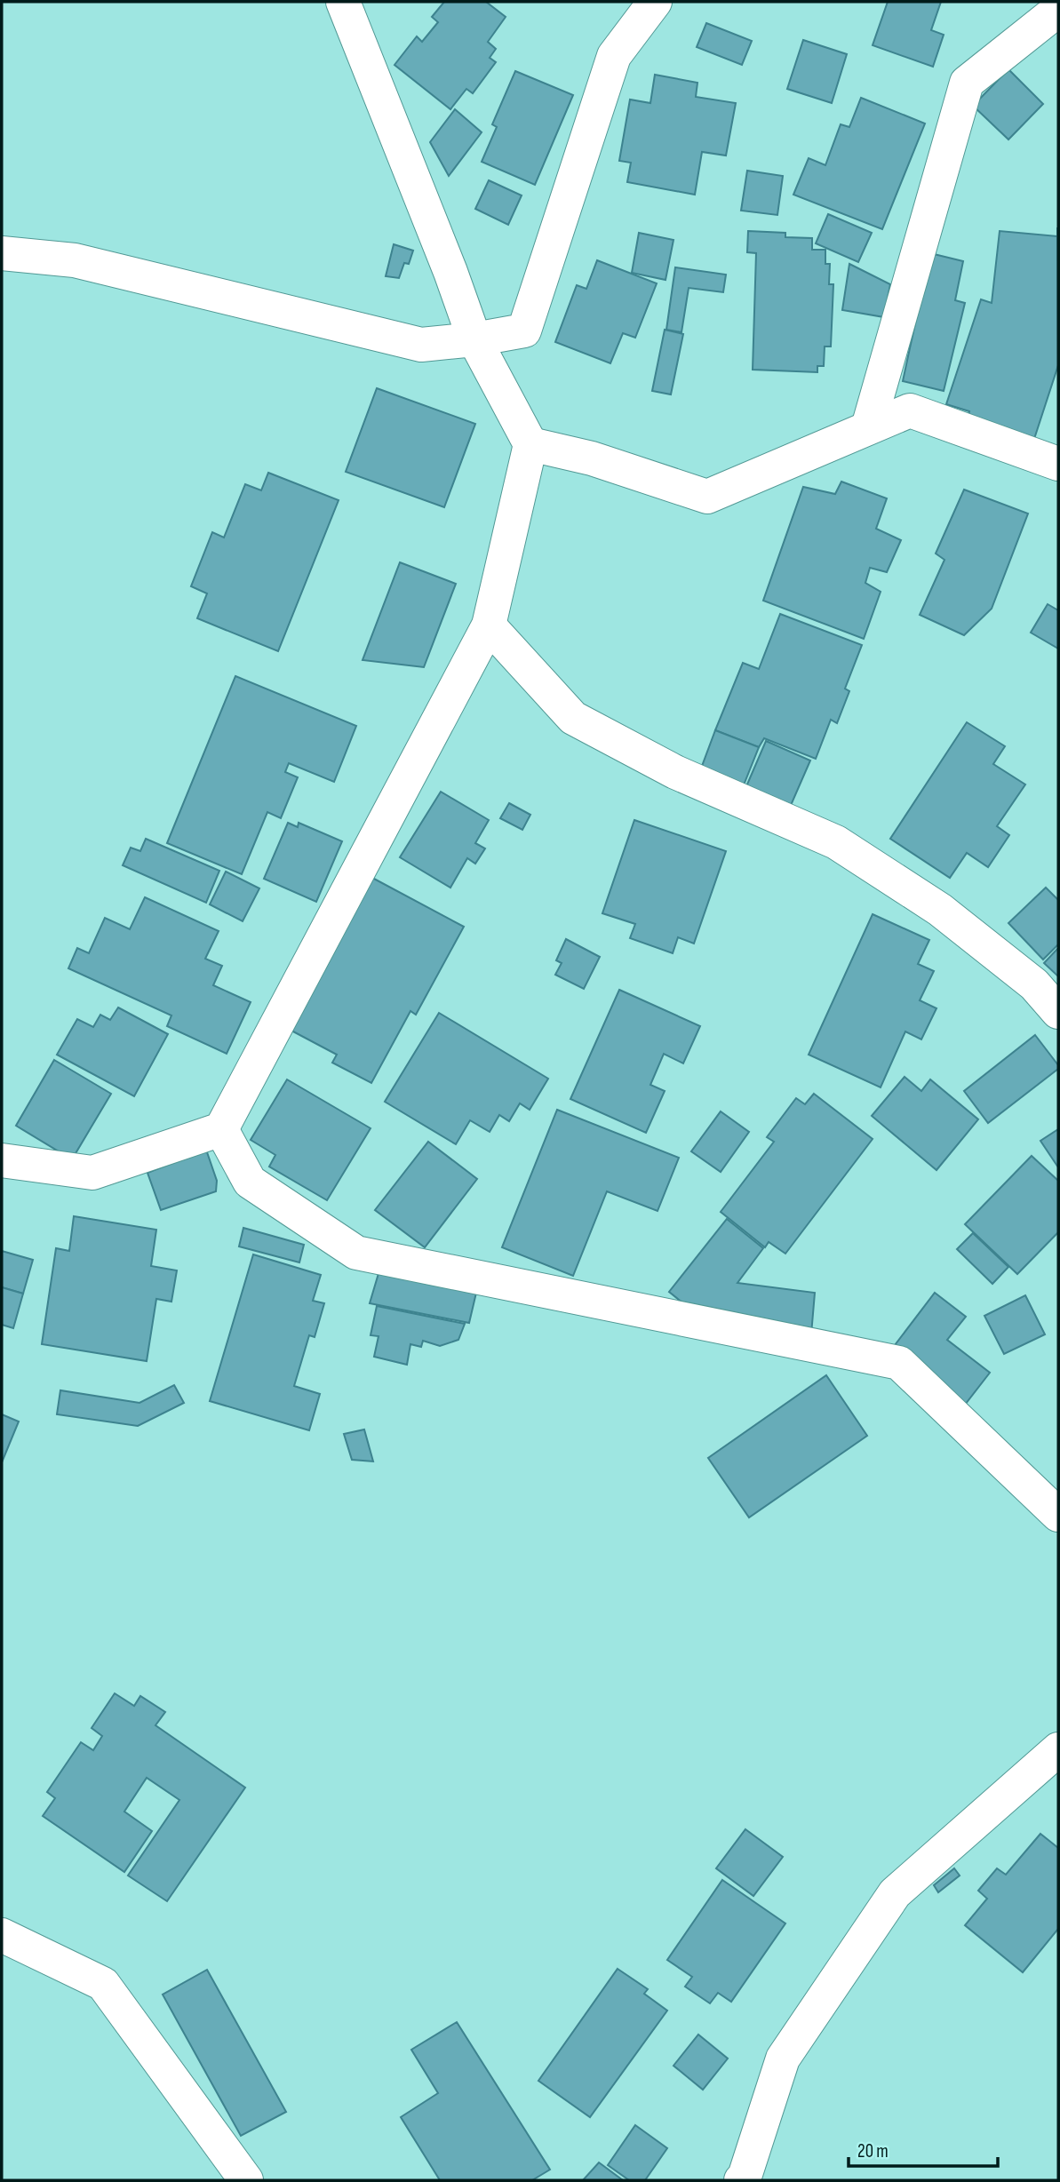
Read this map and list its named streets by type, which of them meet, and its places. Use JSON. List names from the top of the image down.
{
  "scale_bar": "20 m"
}
